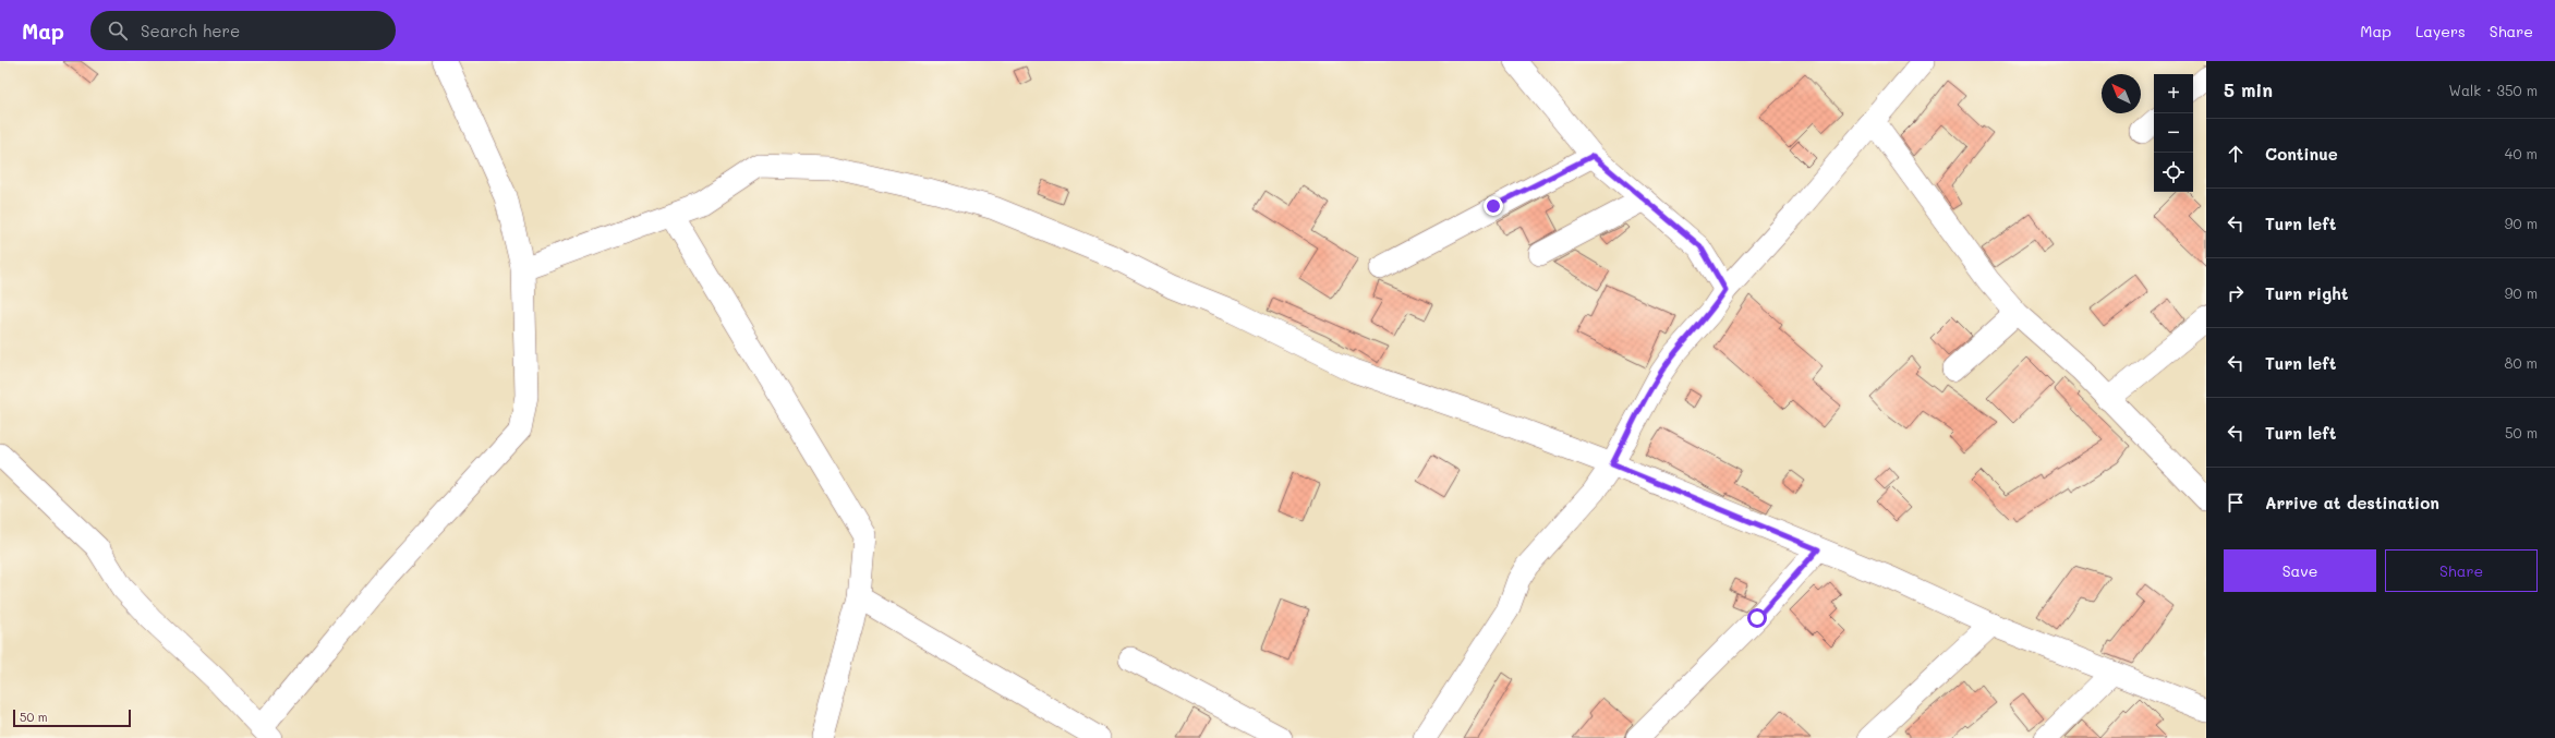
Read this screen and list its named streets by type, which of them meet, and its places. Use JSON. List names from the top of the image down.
{
  "scale_bar": "50 m",
  "north": "top left",
  "page": {
    "header": "Map",
    "search": "Search here",
    "nav": ["Map", "Layers", "Share"],
    "heading": ["5 min", "Walk · 350 m"],
    "map_buttons": ["+", "−"],
    "list": [
      ["Continue", "40 m"],
      ["Turn left", "90 m"],
      ["Turn right", "90 m"],
      ["Turn left", "80 m"],
      ["Turn left", "50 m"],
      "Arrive at destination"
    ],
    "buttons": ["Save", "Share"],
    "scale": "50 m"
  }
}
